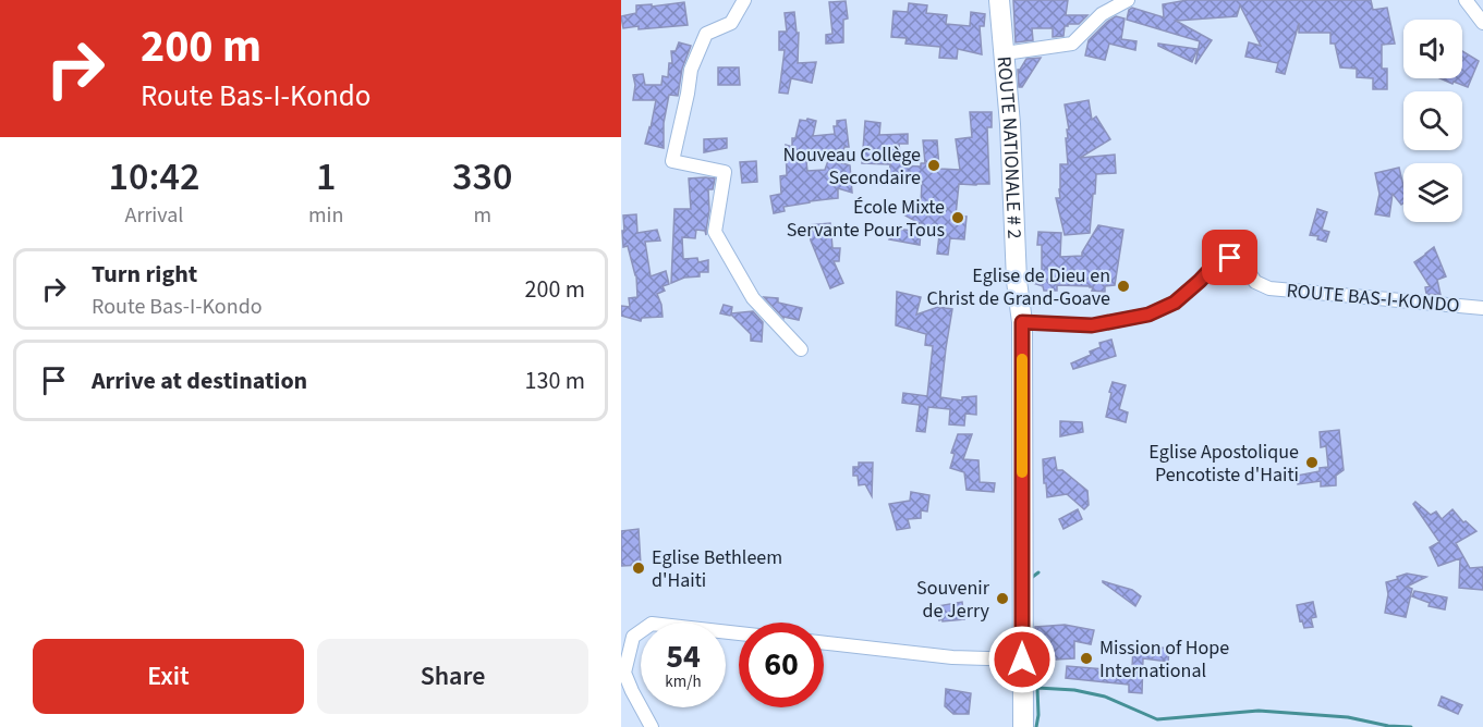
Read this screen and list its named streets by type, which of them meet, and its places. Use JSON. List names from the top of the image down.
{
  "streets": {
    "main road": ["ROUTE NATIONALE # 2"],
    "street": ["ROUTE BAS-I-KONDO"]
  },
  "crossings": [
    ["ROUTE NATIONALE # 2", "ROUTE BAS-I-KONDO"]
  ],
  "places": [
    "Nouveau Collège Secondaire",
    "École Mixte Servante Pour Tous",
    "Eglise de Dieu en Christ de Grand-Goave",
    "Eglise Apostolique Pencotiste d'Haiti",
    "Eglise Bethleem d'Haiti",
    "Souvenir de Jerry",
    "Mission of Hope International"
  ],
  "page": {
    "turn": ["200 m", "Route Bas-I-Kondo"],
    "eta": [
      "10:42",
      "Arrival",
      "1",
      "min",
      "330",
      "m"
    ],
    "list": [
      {
        "name": "Turn right",
        "note": "Route Bas-I-Kondo",
        "value": "200 m"
      },
      {
        "name": "Arrive at destination",
        "value": "130 m"
      }
    ],
    "speed": "54 km/h",
    "limit": "60",
    "buttons": ["Exit", "Share"]
  }
}
